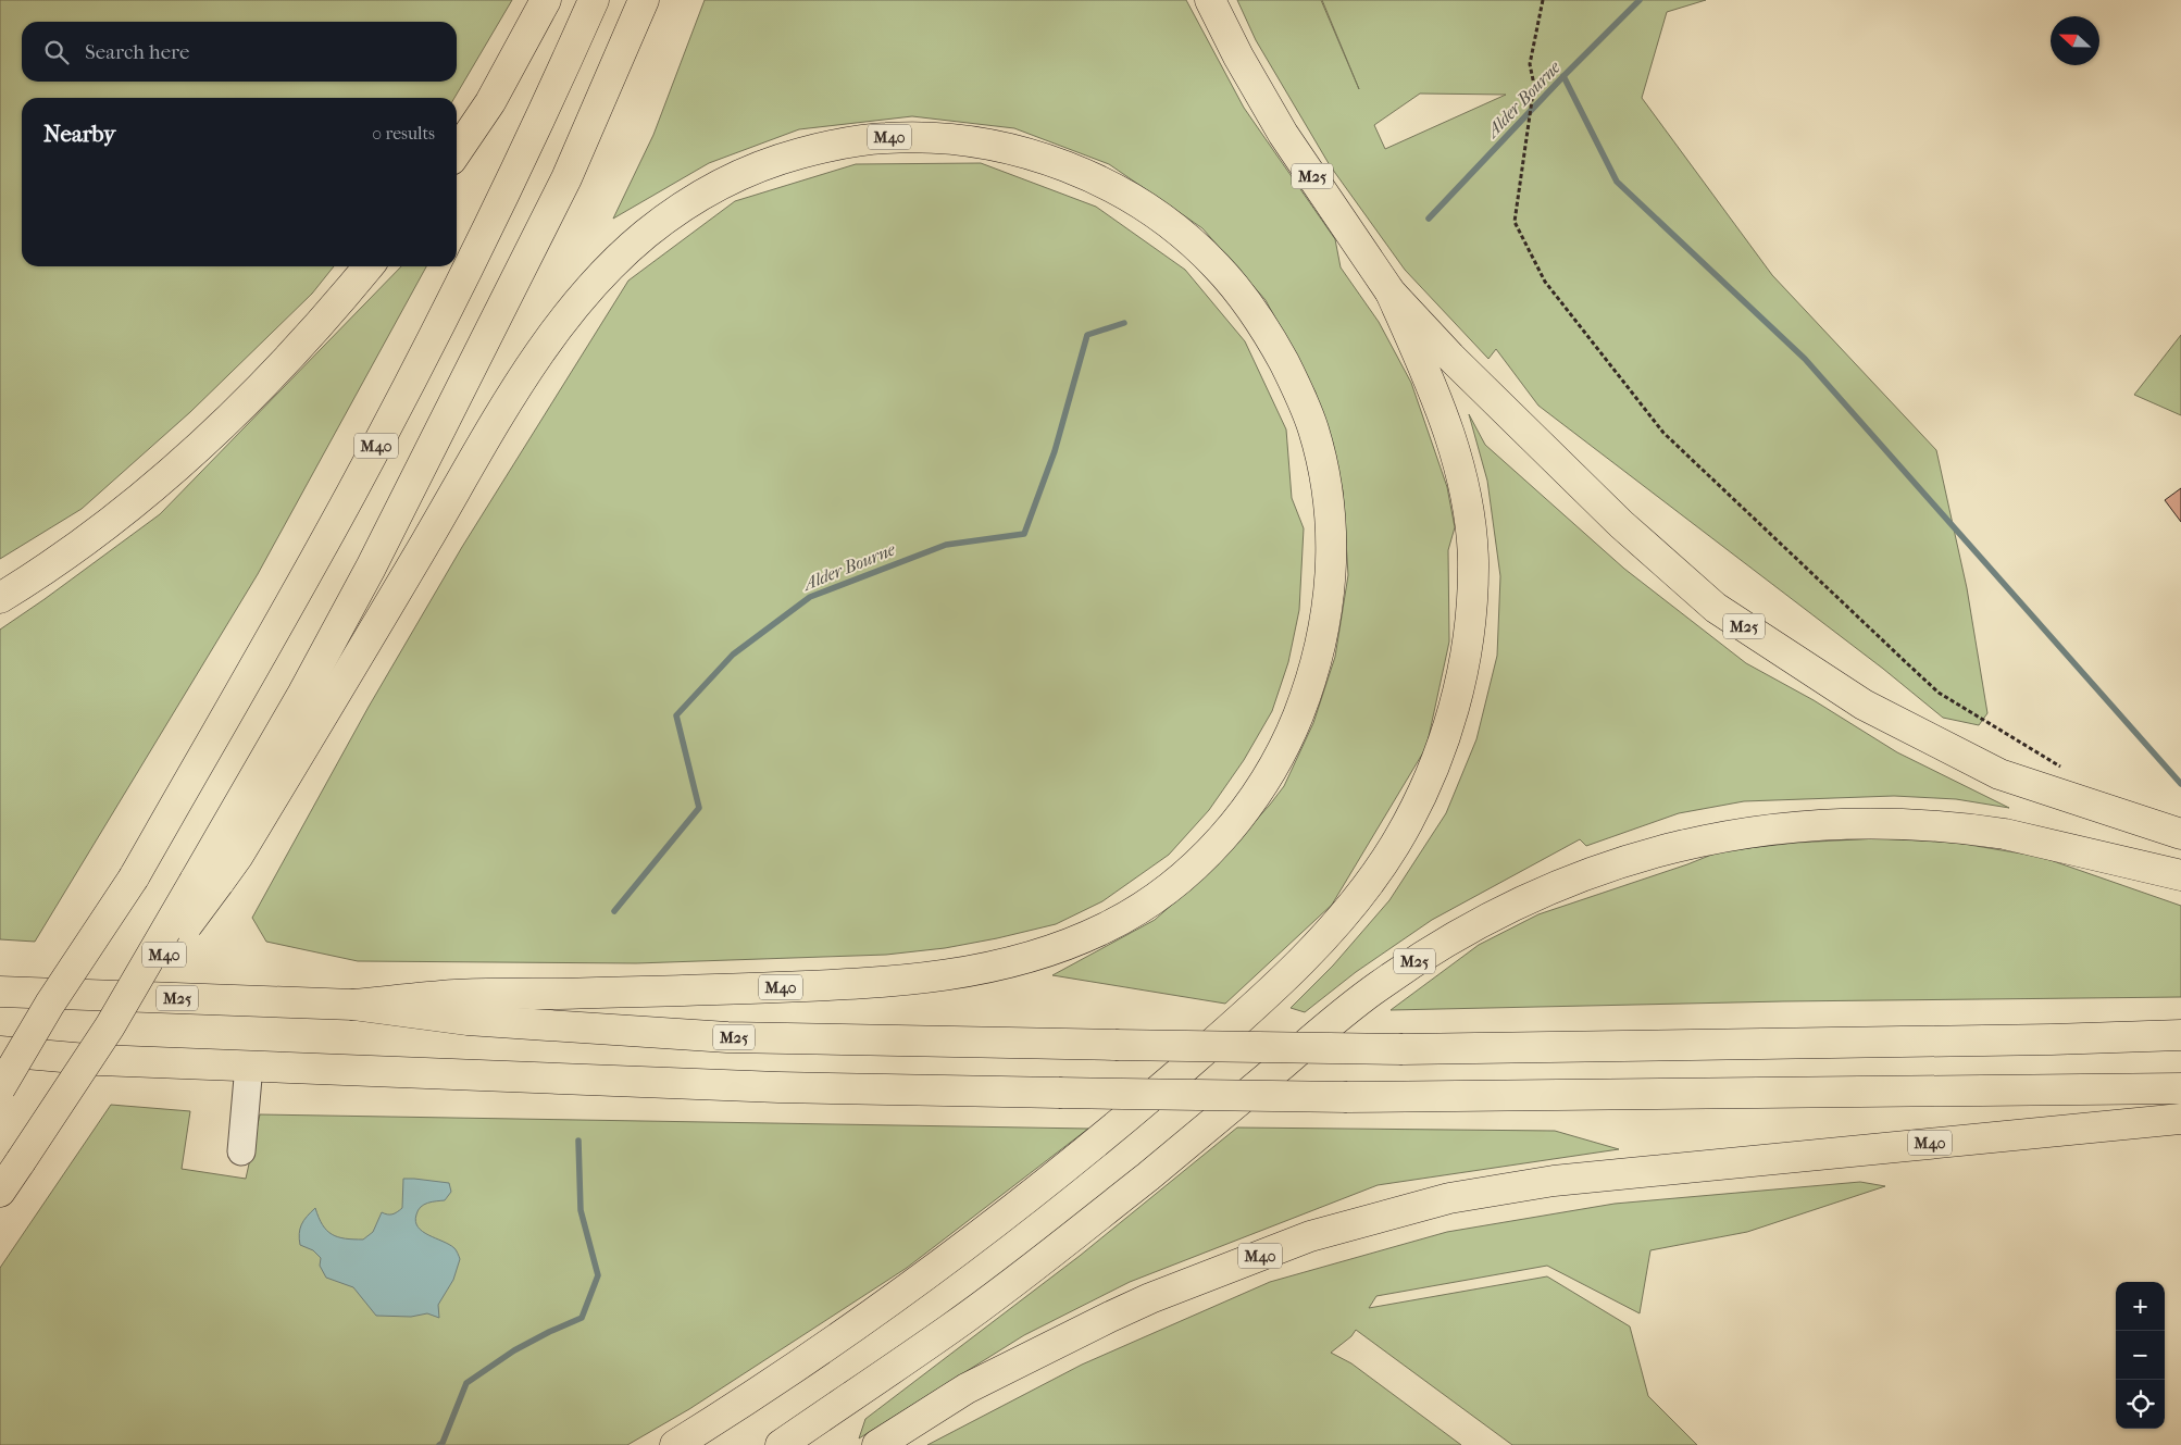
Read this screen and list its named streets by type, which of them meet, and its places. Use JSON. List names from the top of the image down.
{
  "streets": {
    "highway": ["M40", "M25"]
  },
  "crossings": [
    ["M40", "M25"]
  ],
  "water": ["Alder Bourne"],
  "north": "left",
  "page": {
    "search": "Search here",
    "heading": ["Nearby", "0 results"],
    "map_buttons": ["+", "−"]
  }
}
